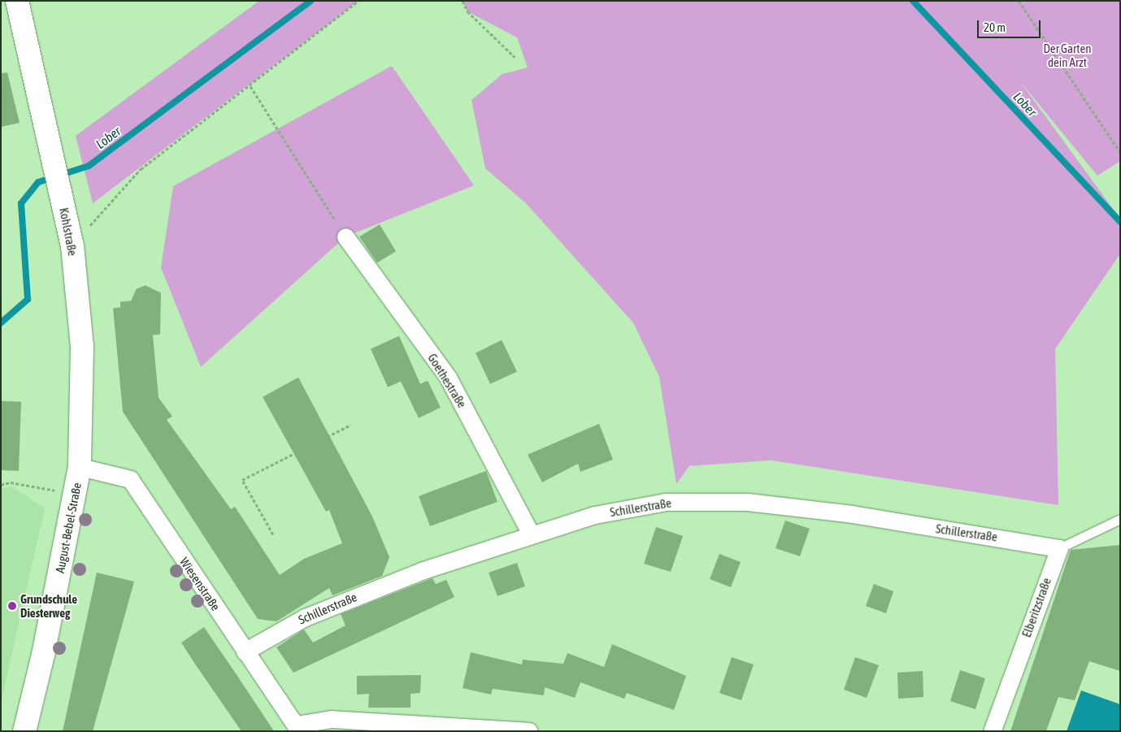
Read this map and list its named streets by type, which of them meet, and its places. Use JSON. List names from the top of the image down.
{
  "streets": {
    "street": [
      "Kohlstraße",
      "Goethestraße",
      "Schillerstraße",
      "August-Bebel-Straße",
      "Wiesenstraße",
      "Elberitzstraße"
    ]
  },
  "crossings": [
    ["Kohlstraße", "August-Bebel-Straße"],
    ["Kohlstraße", "Wiesenstraße"],
    ["Goethestraße", "Schillerstraße"],
    ["Schillerstraße", "Wiesenstraße"],
    ["Schillerstraße", "Elberitzstraße"],
    ["August-Bebel-Straße", "Wiesenstraße"]
  ],
  "water": ["Lober"],
  "parks": ["Der Garten dein Arzt"],
  "places": ["Grundschule Diesterweg"],
  "scale_bar": "20 m"
}
